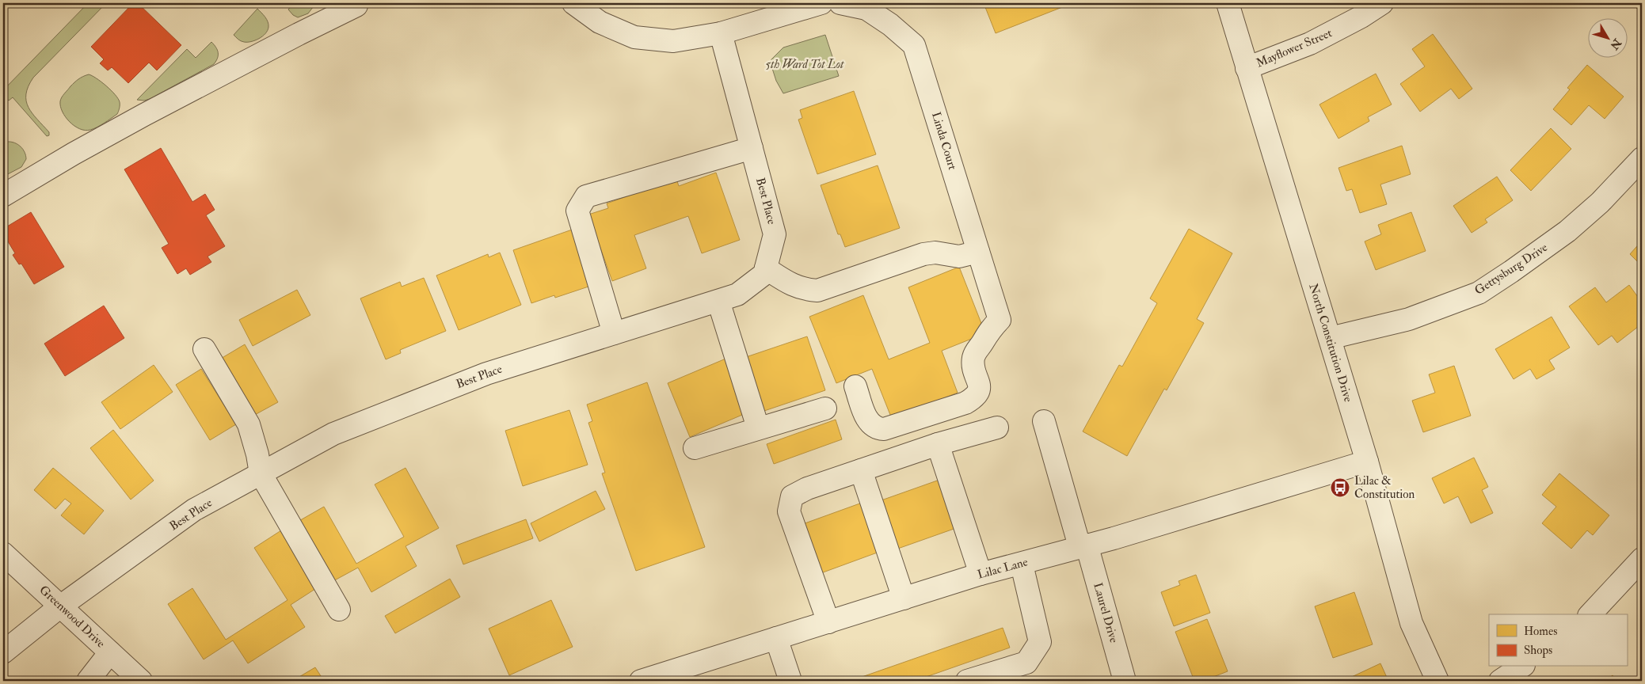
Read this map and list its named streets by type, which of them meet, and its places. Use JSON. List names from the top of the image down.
{
  "streets": {
    "street": [
      "Mayflower Street",
      "Linda Court",
      "Best Place",
      "Gettysburg Drive",
      "North Constitution Drive",
      "Lilac Lane",
      "Laurel Drive",
      "Greenwood Drive"
    ]
  },
  "crossings": [
    ["Mayflower Street", "North Constitution Drive"],
    ["Best Place", "Greenwood Drive"],
    ["Gettysburg Drive", "North Constitution Drive"],
    ["North Constitution Drive", "Lilac Lane"],
    ["Lilac Lane", "Laurel Drive"]
  ],
  "parks": ["5th Ward Tot Lot"],
  "places": {
    "bus stop": ["Lilac & Constitution"]
  },
  "legend": ["Homes", "Shops"],
  "north": "bottom right"
}
